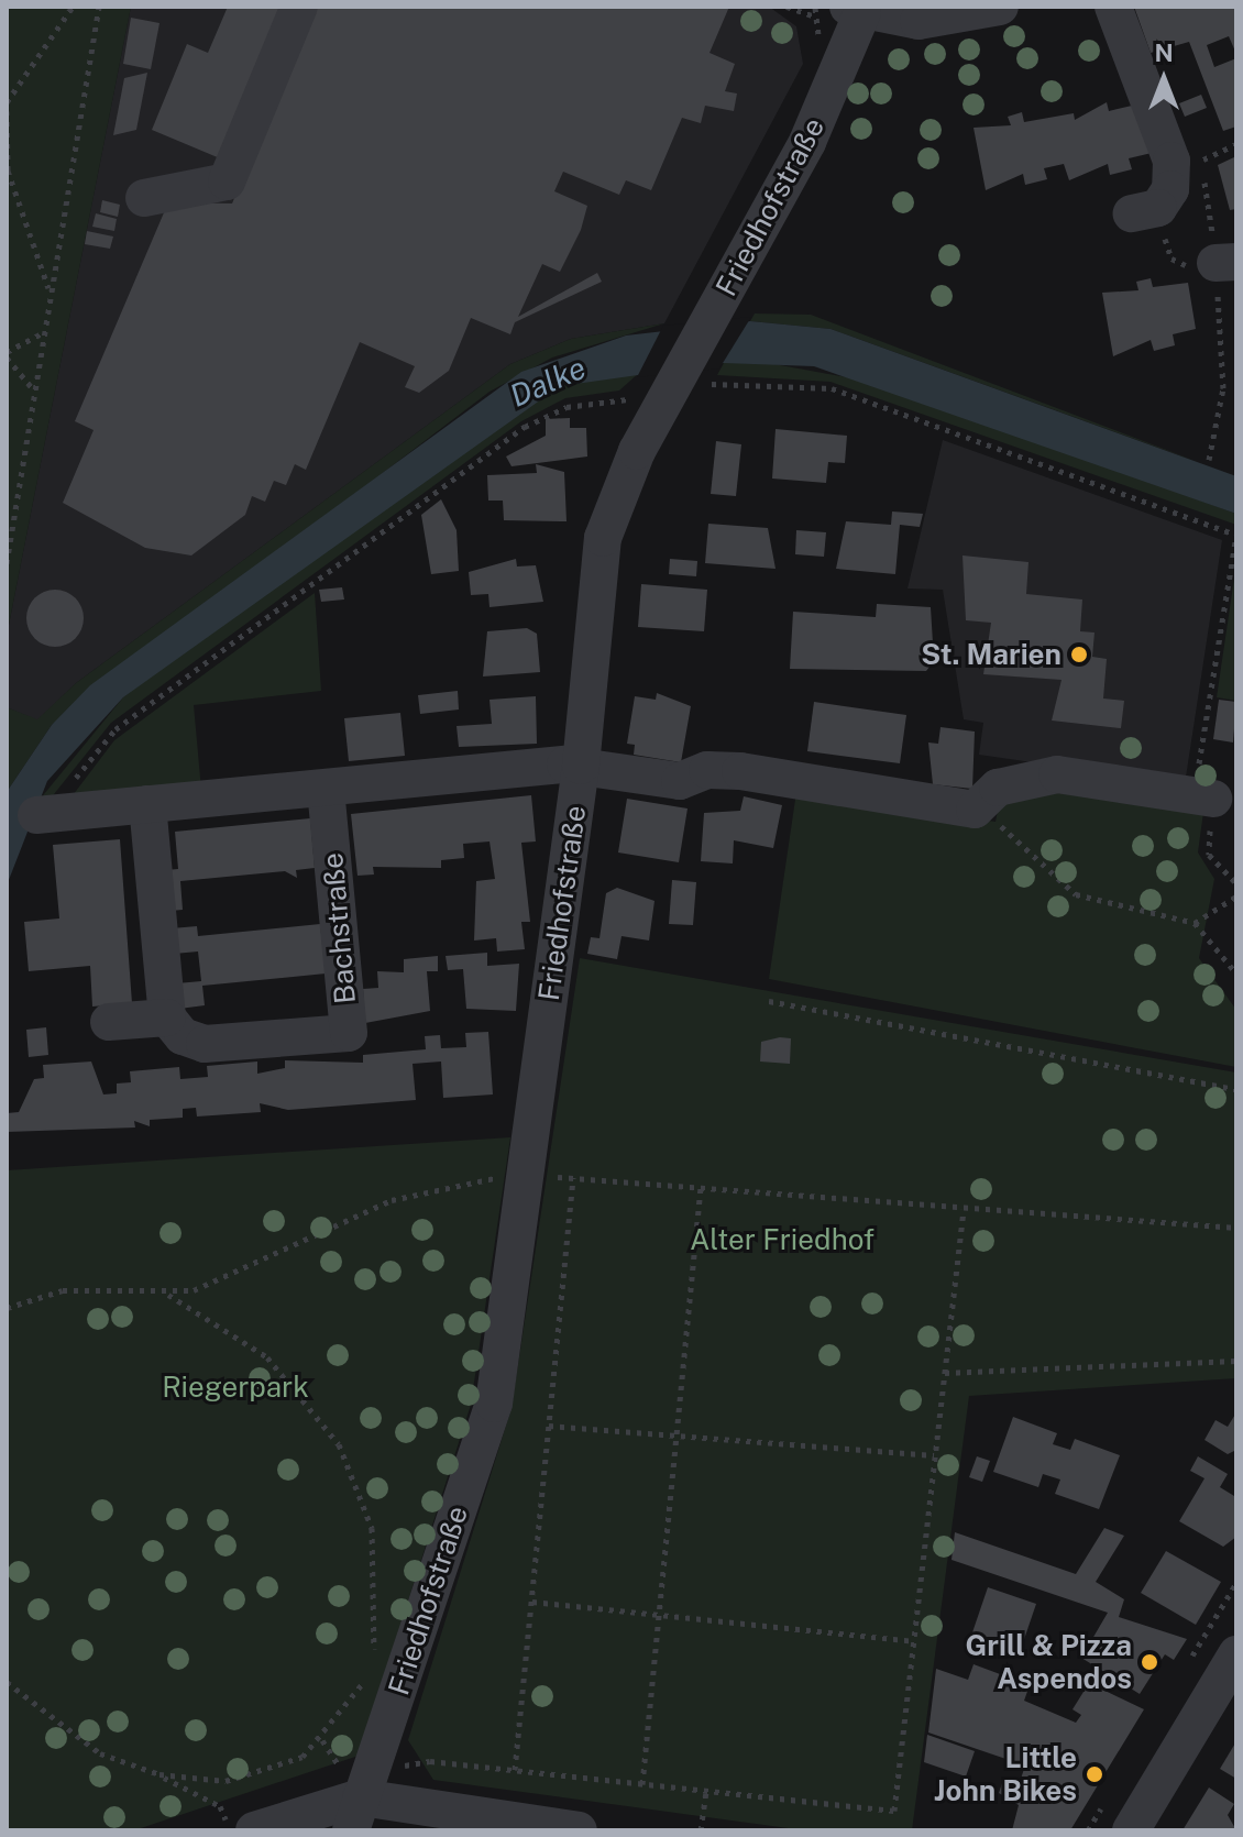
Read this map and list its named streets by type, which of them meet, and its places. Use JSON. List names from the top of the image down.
{
  "streets": {
    "street": ["Friedhofstraße", "Bachstraße"]
  },
  "water": ["Dalke"],
  "parks": ["Alter Friedhof", "Riegerpark"],
  "places": ["St. Marien", "Grill & Pizza Aspendos", "Little John Bikes"],
  "north": "top"
}
